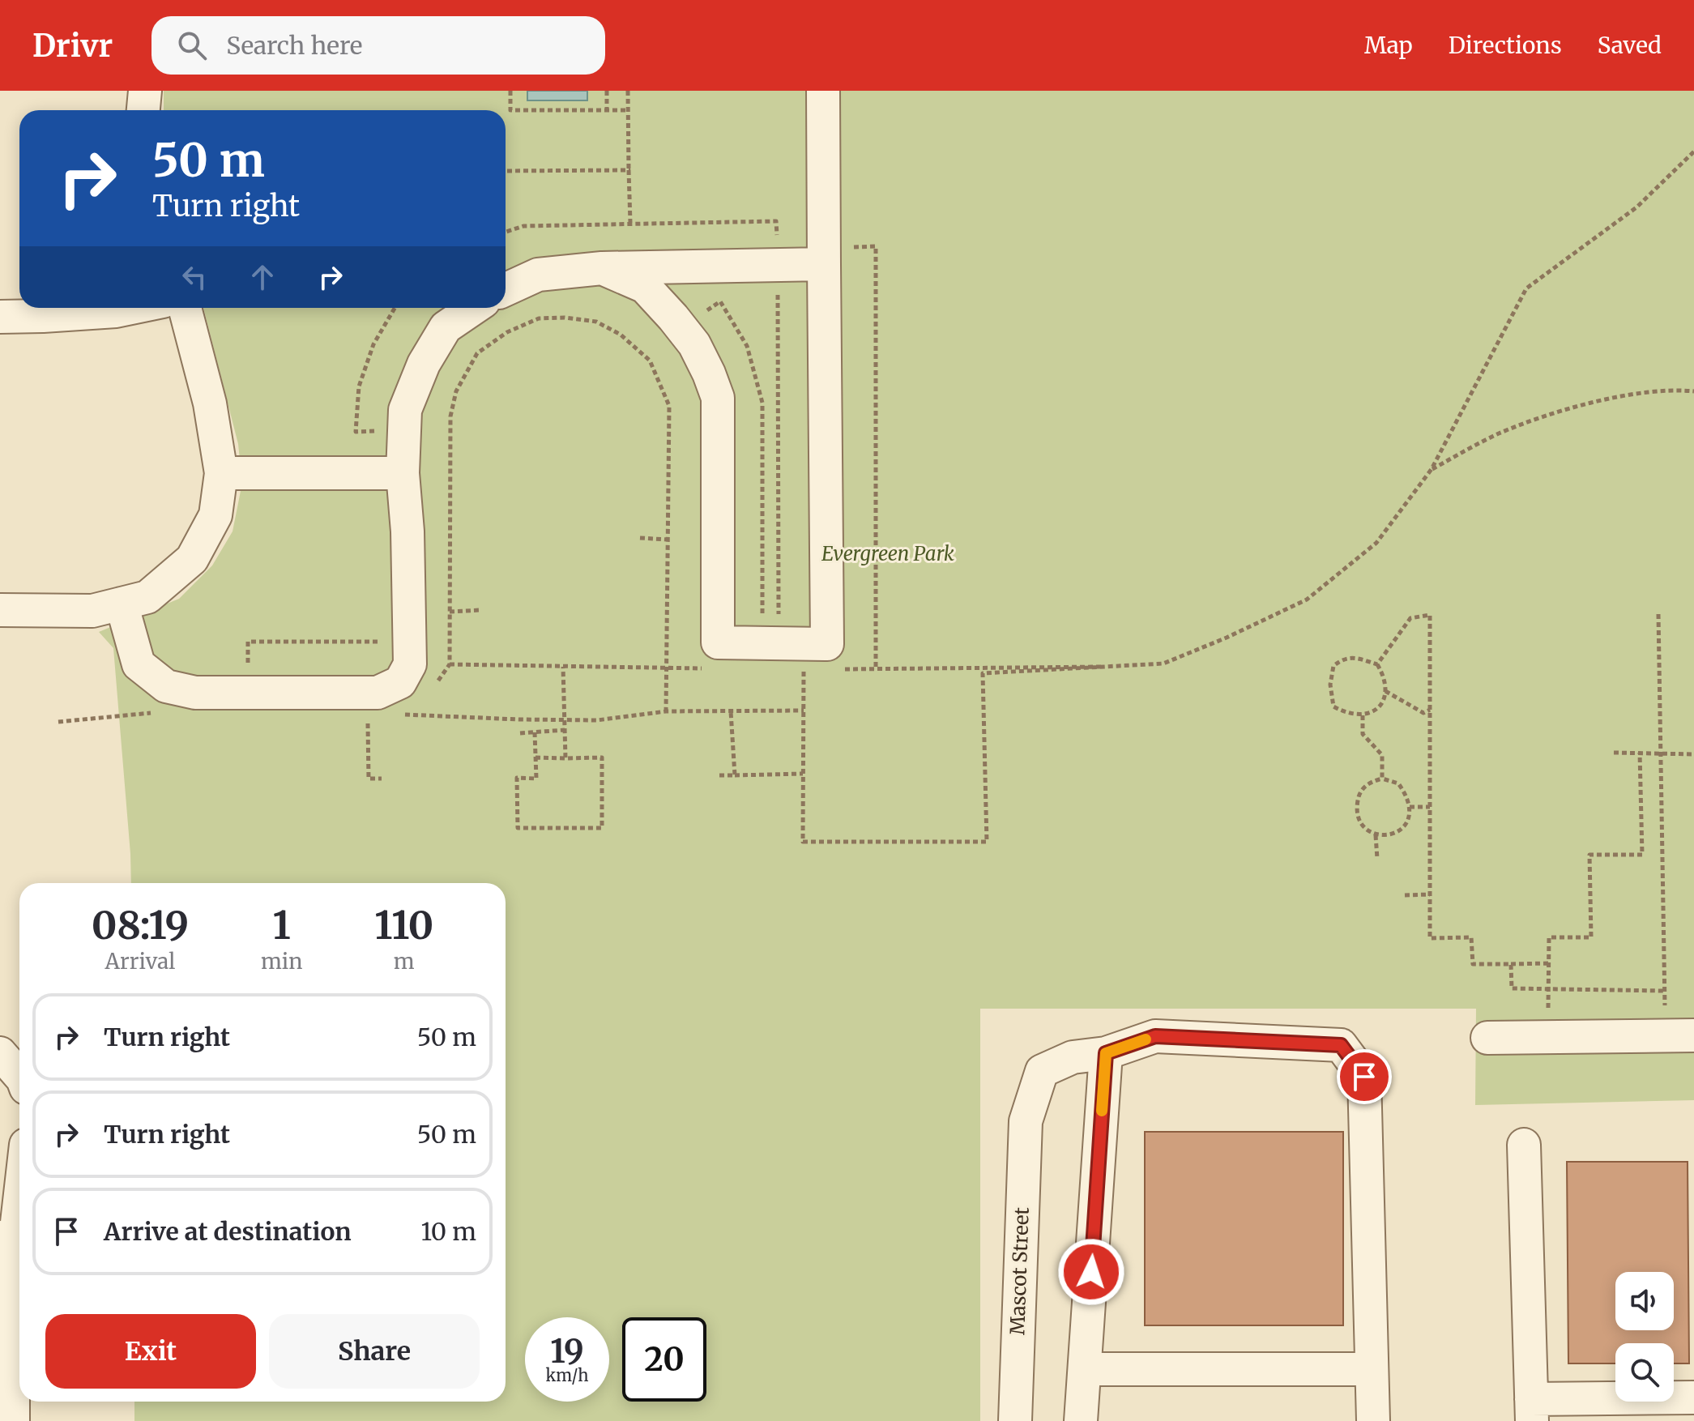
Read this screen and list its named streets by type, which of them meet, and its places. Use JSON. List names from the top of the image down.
{
  "streets": {
    "street": ["Mascot Street"]
  },
  "parks": ["Evergreen Park"],
  "page": {
    "header": "Drivr",
    "search": "Search here",
    "nav": ["Map", "Directions", "Saved"],
    "turn": ["50 m", "Turn right"],
    "eta": [
      "08:19",
      "Arrival",
      "1",
      "min",
      "110",
      "m"
    ],
    "list": [
      {
        "name": "Turn right",
        "value": "50 m"
      },
      {
        "name": "Turn right",
        "value": "50 m"
      },
      {
        "name": "Arrive at destination",
        "value": "10 m"
      }
    ],
    "buttons": ["Exit", "Share"],
    "speed": "19 km/h",
    "limit": "20"
  }
}
